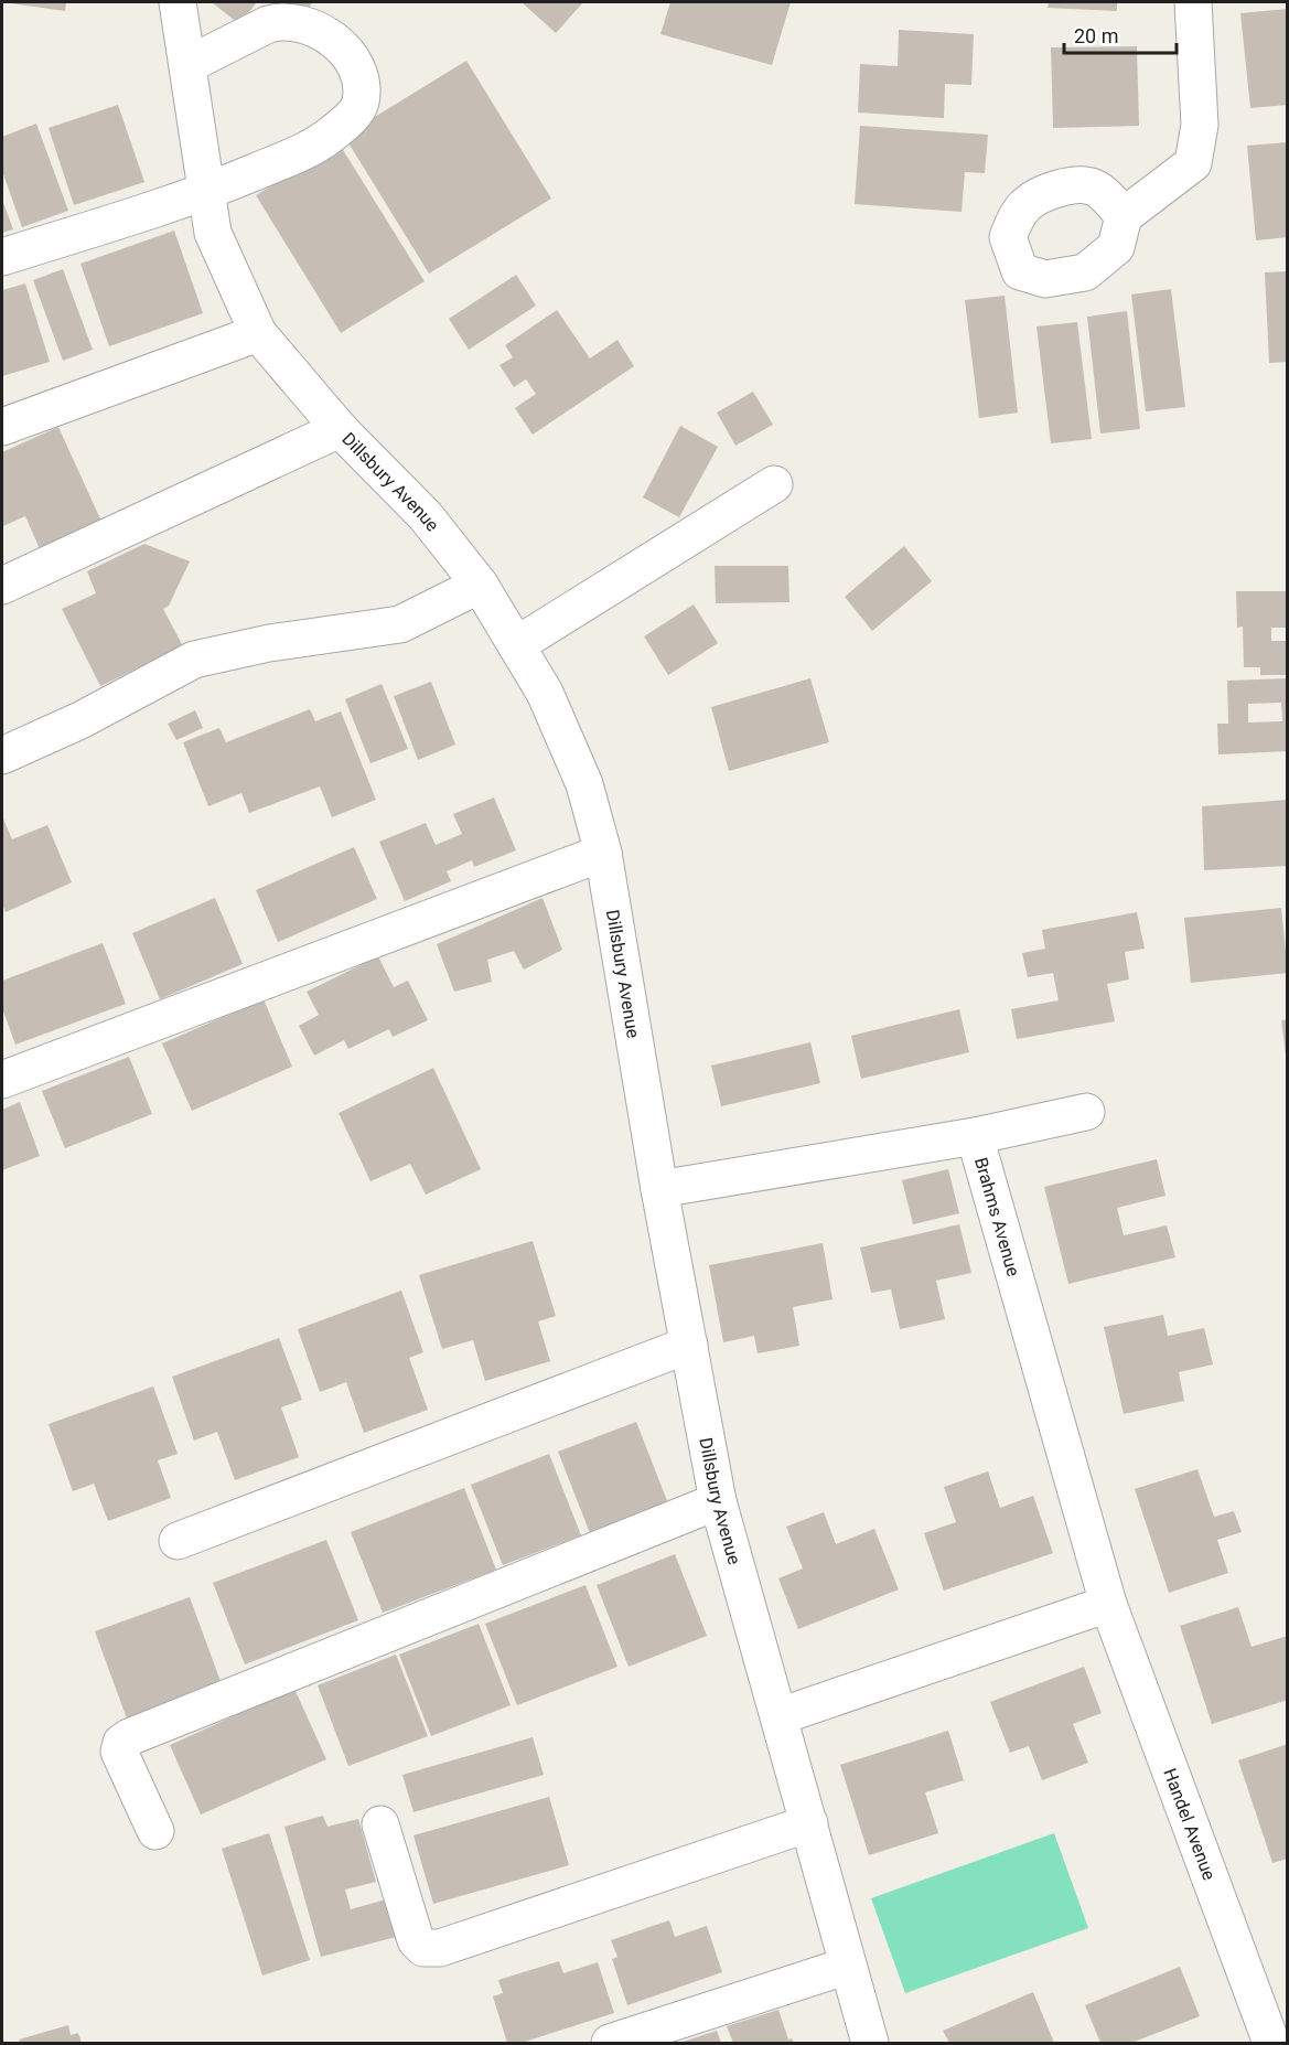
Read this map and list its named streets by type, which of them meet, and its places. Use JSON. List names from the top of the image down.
{
  "streets": {
    "street": ["Dillsbury Avenue", "Brahms Avenue", "Handel Avenue"]
  },
  "crossings": [
    ["Dillsbury Avenue", "Brahms Avenue"],
    ["Brahms Avenue", "Handel Avenue"]
  ],
  "scale_bar": "20 m"
}
